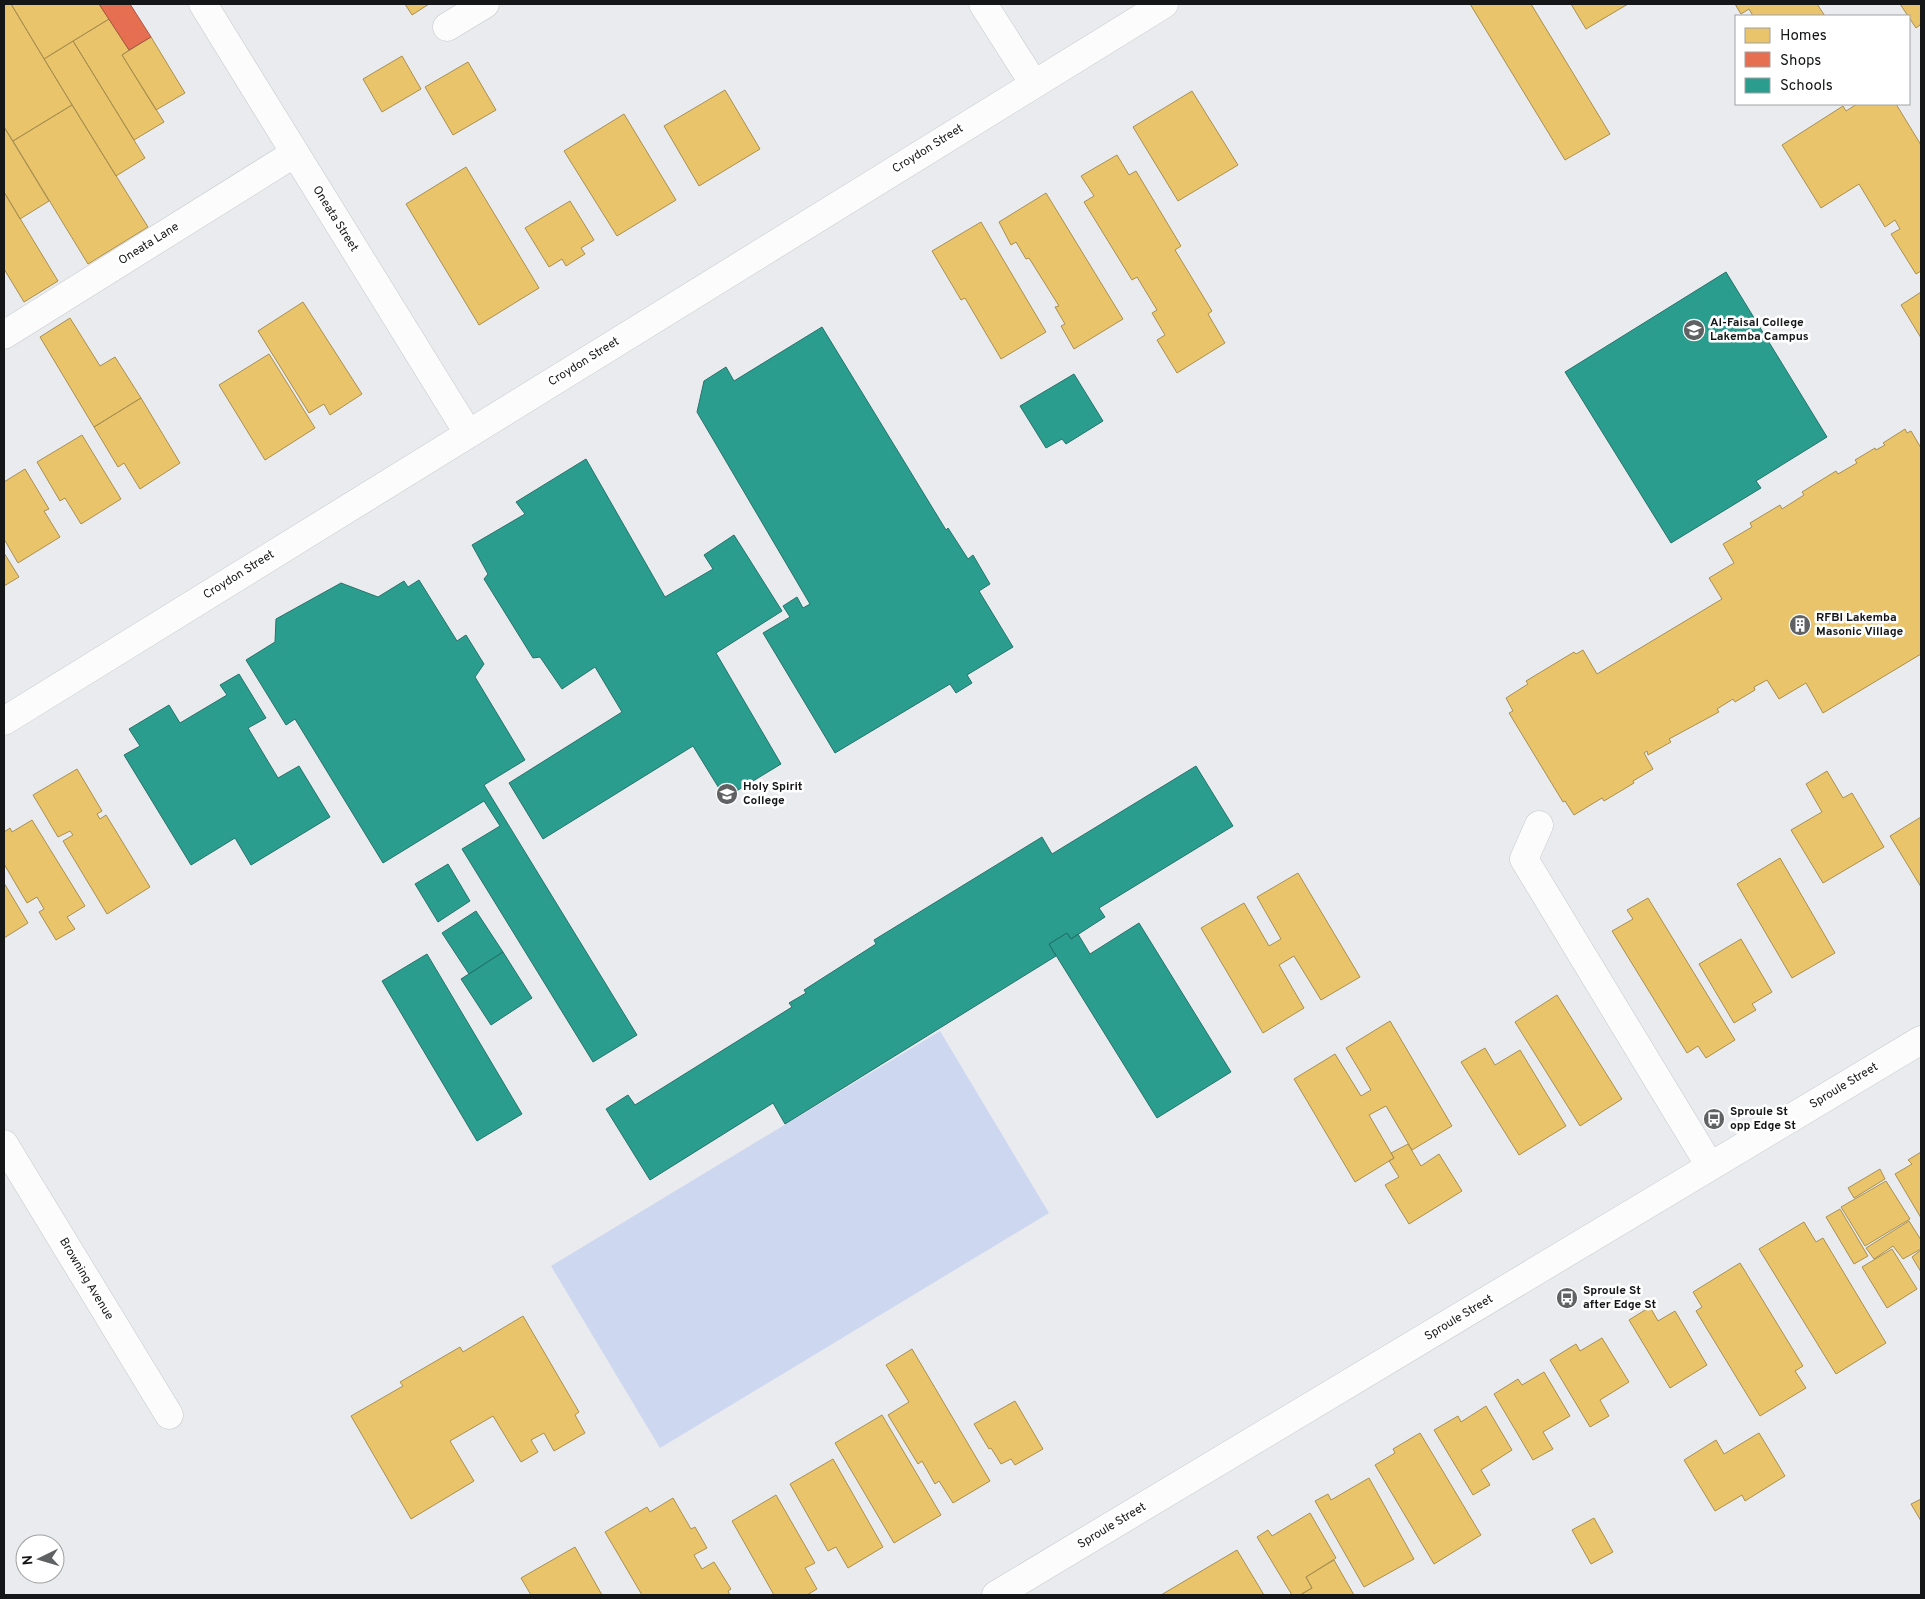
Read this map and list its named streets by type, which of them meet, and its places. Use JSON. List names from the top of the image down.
{
  "streets": {
    "street": [
      "Croydon Street",
      "Oneata Street",
      "Oneata Lane",
      "Sproule Street",
      "Browning Avenue"
    ]
  },
  "crossings": [
    ["Croydon Street", "Oneata Street"],
    ["Oneata Street", "Oneata Lane"]
  ],
  "places": {
    "school or university": ["Al-Faisal College Lakemba Campus", "Holy Spirit College"],
    "building": ["RFBI Lakemba Masonic Village"],
    "bus stop": ["Sproule St opp Edge St", "Sproule St after Edge St"]
  },
  "legend": ["Homes", "Shops", "Schools"],
  "north": "left"
}
